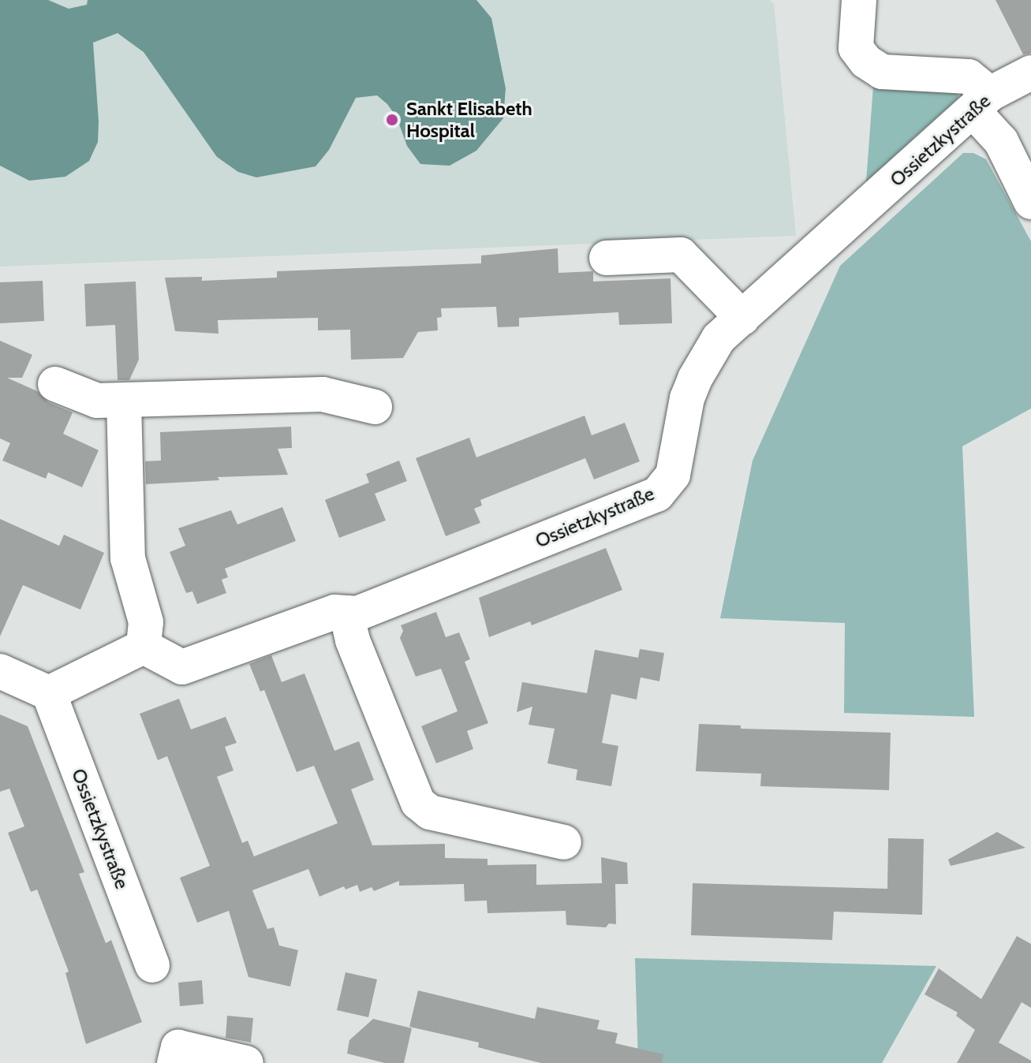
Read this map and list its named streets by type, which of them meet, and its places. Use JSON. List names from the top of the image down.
{
  "streets": {
    "street": ["Ossietzkystraße"]
  },
  "places": ["Sankt Elisabeth Hospital"]
}
